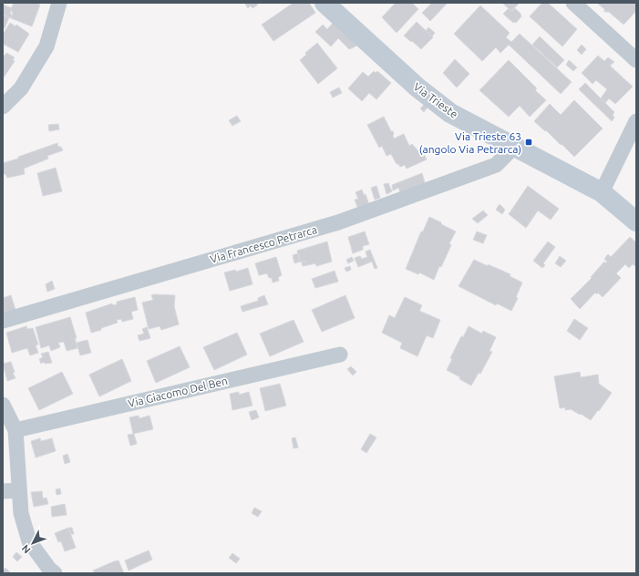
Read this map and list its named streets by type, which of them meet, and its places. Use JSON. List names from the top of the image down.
{
  "streets": {
    "street": ["Via Trieste", "Via Francesco Petrarca", "Via Giacomo Del Ben"]
  },
  "crossings": [
    ["Via Trieste", "Via Francesco Petrarca"]
  ],
  "places": {
    "transit": ["Via Trieste 63 (angolo Via Petrarca)"]
  },
  "north": "bottom left"
}
